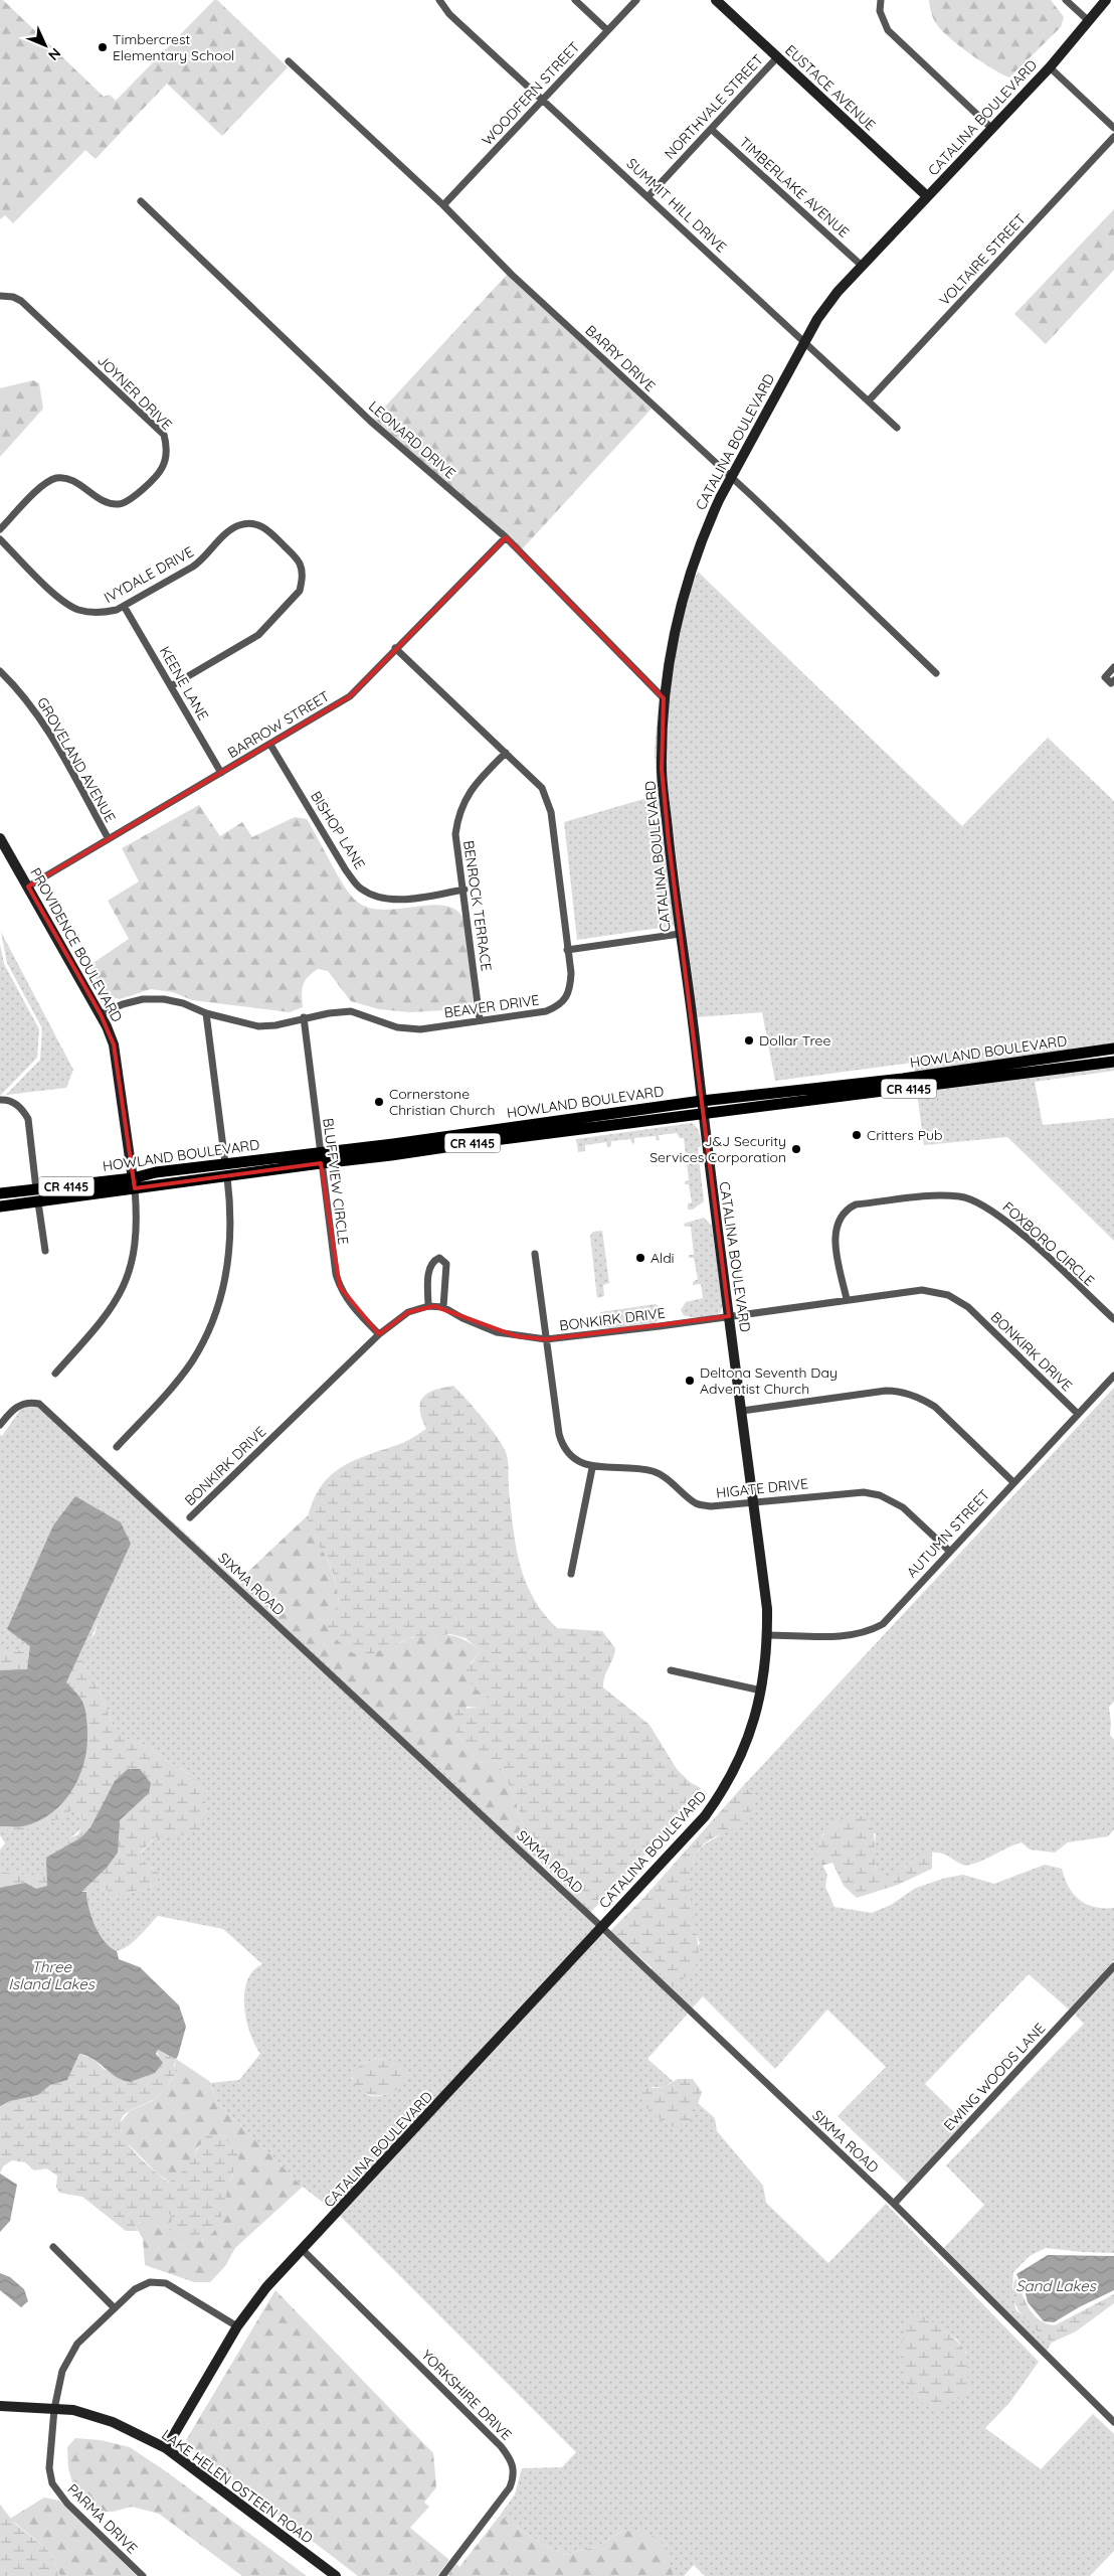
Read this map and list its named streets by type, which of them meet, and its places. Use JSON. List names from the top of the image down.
{
  "streets": {
    "main road": ["HOWLAND BOULEVARD", "CR 4145"],
    "street": [
      "EUSTACE AVENUE",
      "WOODFERN STREET",
      "NORTHVALE STREET",
      "CATALINA BOULEVARD",
      "TIMBERLAKE AVENUE",
      "SUMMIT HILL DRIVE",
      "VOLTAIRE STREET",
      "BARRY DRIVE",
      "JOYNER DRIVE",
      "LEONARD DRIVE",
      "IVYDALE DRIVE",
      "KEENE LANE",
      "BARROW STREET",
      "GROVELAND AVENUE",
      "BISHOP LANE",
      "BENROCK TERRACE",
      "PROVIDENCE BOULEVARD",
      "BEAVER DRIVE",
      "BLUFFVIEW CIRCLE",
      "FOXBORO CIRCLE",
      "BONKIRK DRIVE",
      "HIGATE DRIVE",
      "AUTUMN STREET",
      "SIXMA ROAD",
      "EWING WOODS LANE",
      "YORKSHIRE DRIVE",
      "LAKE HELEN OSTEEN ROAD",
      "PARMA DRIVE"
    ]
  },
  "crossings": [
    ["EUSTACE AVENUE", "NORTHVALE STREET"],
    ["EUSTACE AVENUE", "CATALINA BOULEVARD"],
    ["WOODFERN STREET", "SUMMIT HILL DRIVE"],
    ["WOODFERN STREET", "BARRY DRIVE"],
    ["NORTHVALE STREET", "TIMBERLAKE AVENUE"],
    ["NORTHVALE STREET", "SUMMIT HILL DRIVE"],
    ["CATALINA BOULEVARD", "TIMBERLAKE AVENUE"],
    ["CATALINA BOULEVARD", "SUMMIT HILL DRIVE"],
    ["CATALINA BOULEVARD", "BARRY DRIVE"],
    ["CATALINA BOULEVARD", "LEONARD DRIVE"],
    ["CATALINA BOULEVARD", "HOWLAND BOULEVARD"],
    ["CATALINA BOULEVARD", "BONKIRK DRIVE"],
    ["CATALINA BOULEVARD", "HIGATE DRIVE"],
    ["CATALINA BOULEVARD", "AUTUMN STREET"],
    ["CATALINA BOULEVARD", "SIXMA ROAD"],
    ["CATALINA BOULEVARD", "YORKSHIRE DRIVE"],
    ["CATALINA BOULEVARD", "LAKE HELEN OSTEEN ROAD"],
    ["CATALINA BOULEVARD", "PARMA DRIVE"],
    ["SUMMIT HILL DRIVE", "VOLTAIRE STREET"],
    ["LEONARD DRIVE", "BARROW STREET"],
    ["IVYDALE DRIVE", "KEENE LANE"],
    ["KEENE LANE", "BARROW STREET"],
    ["BARROW STREET", "GROVELAND AVENUE"],
    ["BARROW STREET", "BISHOP LANE"],
    ["BARROW STREET", "PROVIDENCE BOULEVARD"],
    ["BARROW STREET", "BEAVER DRIVE"],
    ["BISHOP LANE", "BENROCK TERRACE"],
    ["BENROCK TERRACE", "BEAVER DRIVE"],
    ["PROVIDENCE BOULEVARD", "BEAVER DRIVE"],
    ["PROVIDENCE BOULEVARD", "HOWLAND BOULEVARD"],
    ["BEAVER DRIVE", "BLUFFVIEW CIRCLE"],
    ["HOWLAND BOULEVARD", "BLUFFVIEW CIRCLE"],
    ["BLUFFVIEW CIRCLE", "BONKIRK DRIVE"],
    ["FOXBORO CIRCLE", "BONKIRK DRIVE"],
    ["BONKIRK DRIVE", "AUTUMN STREET"],
    ["HIGATE DRIVE", "AUTUMN STREET"],
    ["SIXMA ROAD", "EWING WOODS LANE"],
    ["LAKE HELEN OSTEEN ROAD", "PARMA DRIVE"]
  ],
  "water": ["Three Island Lakes", "Sand Lakes"],
  "places": [
    "Timbercrest Elementary School",
    "Dollar Tree",
    "Cornerstone Christian Church",
    "Critters Pub",
    "J&J Security Services Corporation",
    "Aldi",
    "Deltona Seventh Day Adventist Church"
  ],
  "north": "bottom right"
}
